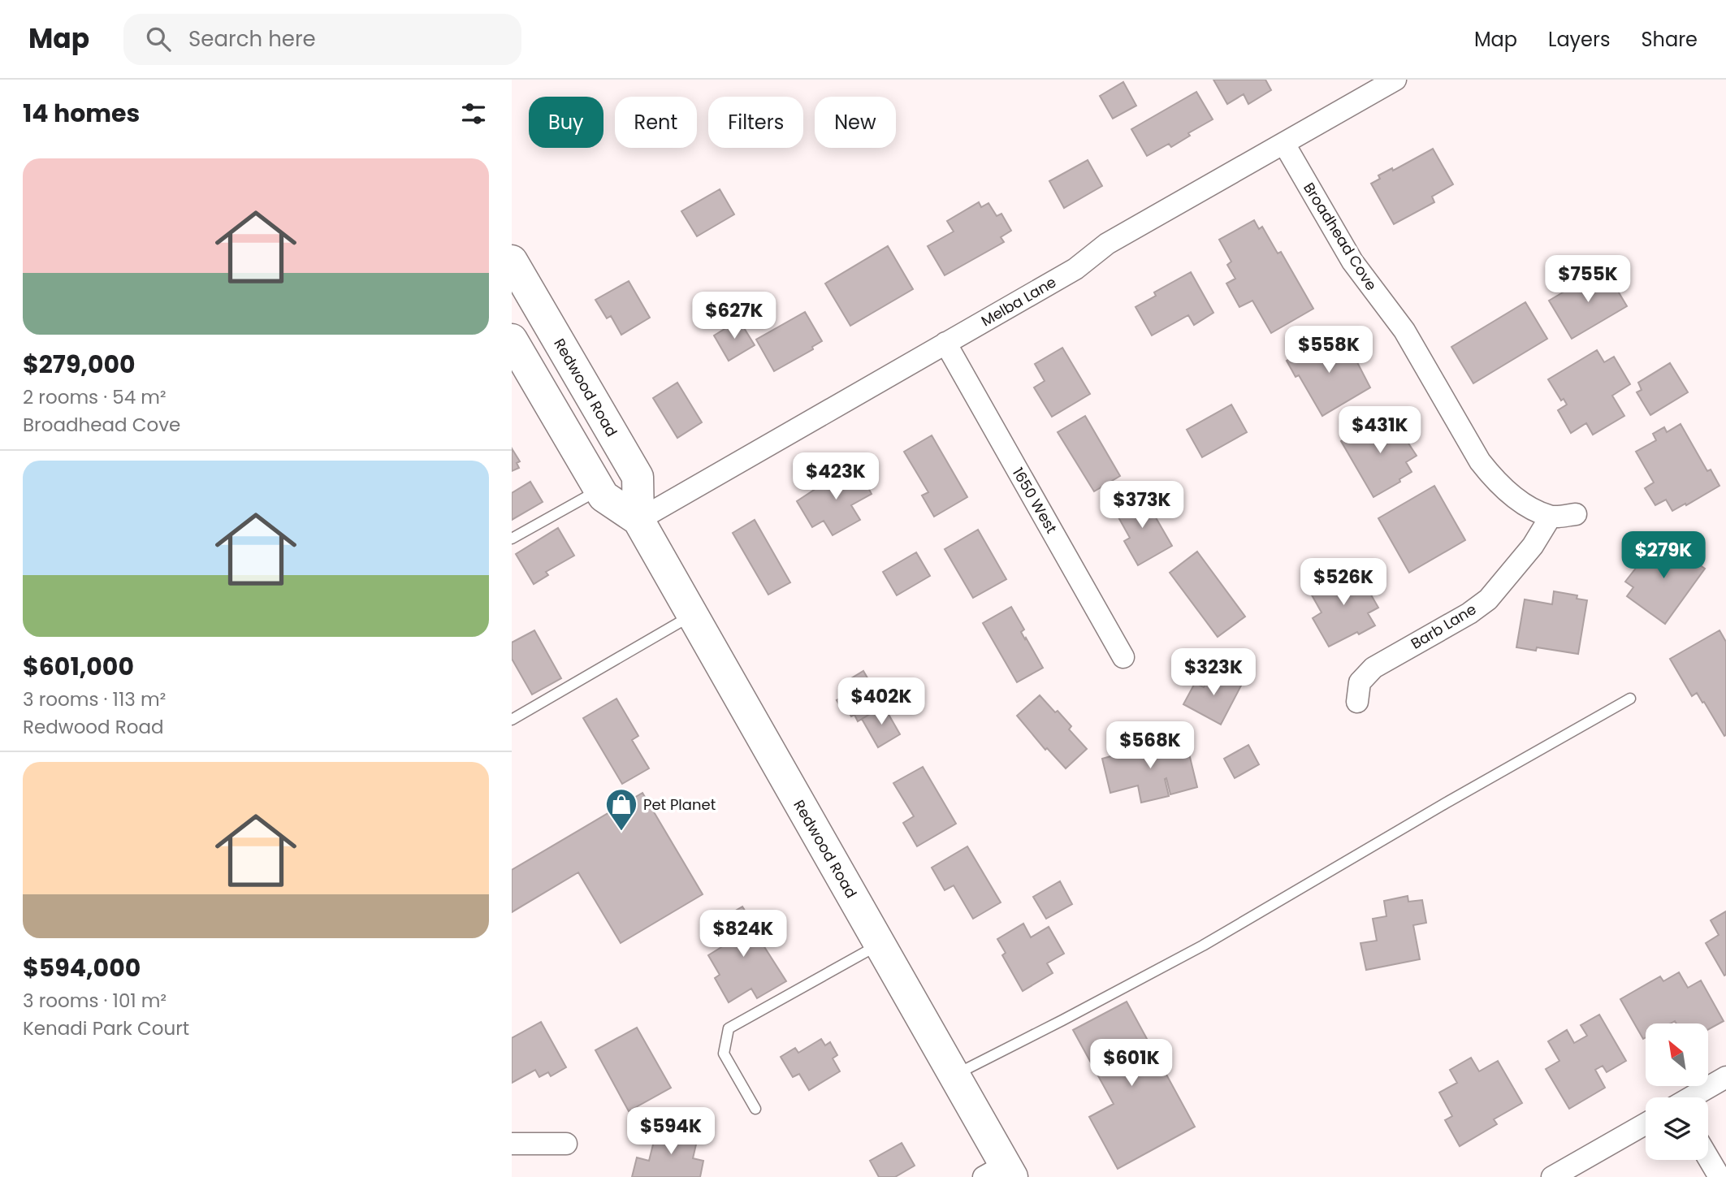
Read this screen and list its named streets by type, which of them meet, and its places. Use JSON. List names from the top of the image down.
{
  "streets": {
    "main road": ["Redwood Road"],
    "street": [
      "Broadhead Cove",
      "Melba Lane",
      "1650 West",
      "Barb Lane"
    ]
  },
  "crossings": [
    ["Broadhead Cove", "Melba Lane"],
    ["Broadhead Cove", "Barb Lane"],
    ["Melba Lane", "Redwood Road"],
    ["Melba Lane", "1650 West"]
  ],
  "places": {
    "shop": ["Pet Planet"]
  },
  "north": "top left",
  "page": {
    "header": "Map",
    "search": "Search here",
    "nav": ["Map", "Layers", "Share"],
    "heading": "14 homes",
    "chip": [
      "Buy",
      "Rent",
      "Filters",
      "New"
    ],
    "list": [
      {
        "name": "$279,000",
        "note": "2 rooms · 54 m² · Broadhead Cove"
      },
      {
        "name": "$601,000",
        "note": "3 rooms · 113 m² · Redwood Road"
      },
      {
        "name": "$594,000",
        "note": "3 rooms · 101 m² · Kenadi Park Court"
      }
    ],
    "price": [
      "$755K",
      "$627K",
      "$558K",
      "$431K",
      "$423K",
      "$373K",
      "$279K",
      "$526K",
      "$323K",
      "$402K",
      "$568K",
      "$824K",
      "$601K",
      "$594K"
    ]
  }
}
